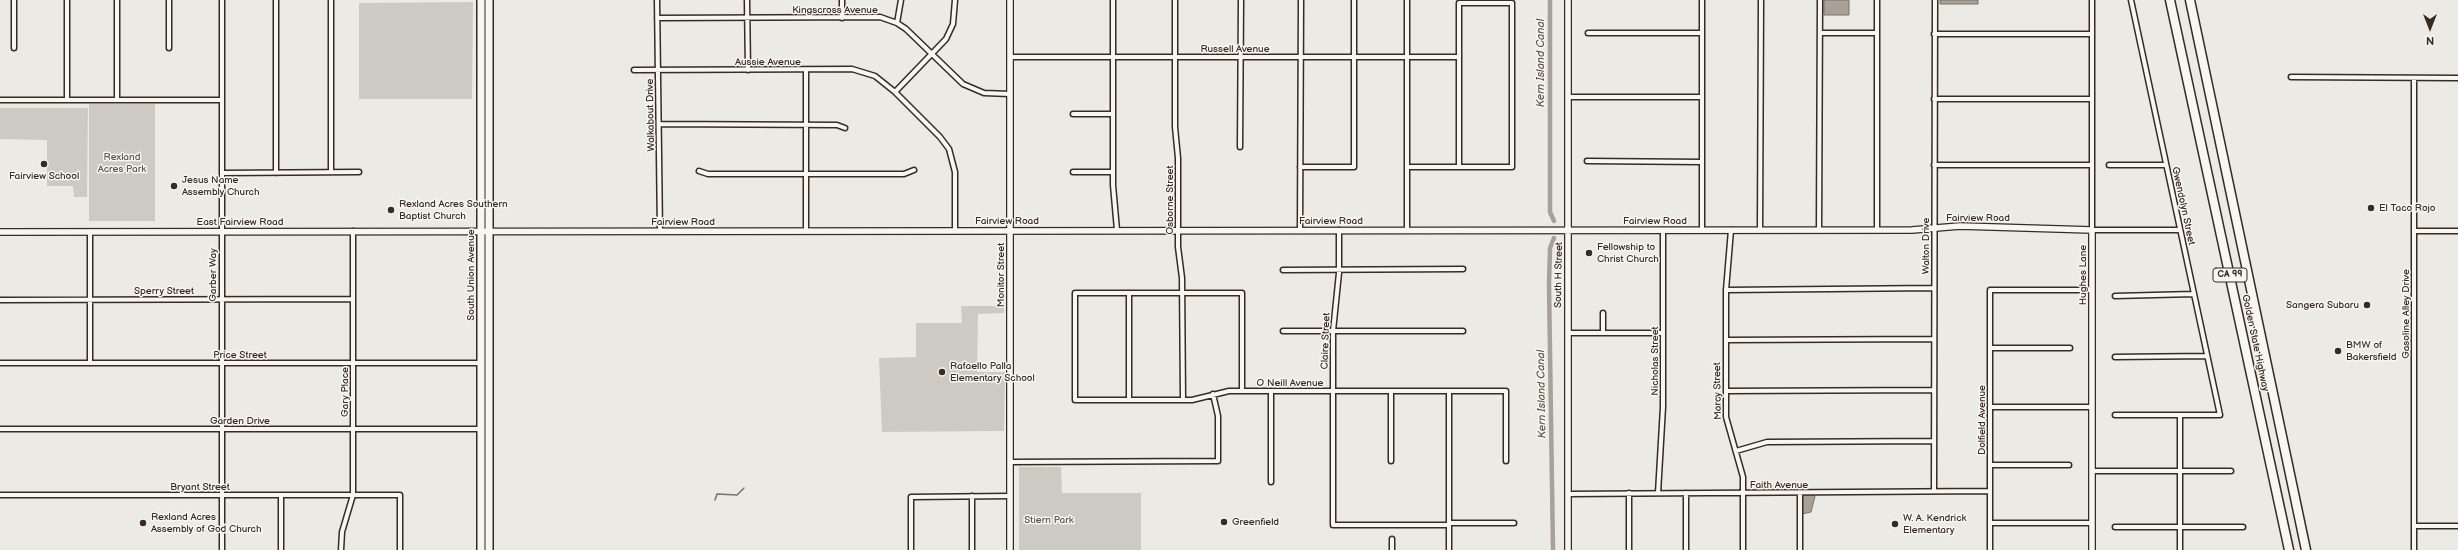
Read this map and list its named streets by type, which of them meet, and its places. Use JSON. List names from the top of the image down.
{
  "streets": {
    "highway": ["CA 99", "Golden State Highway"],
    "main road": ["South Union Avenue"],
    "street": [
      "Kingscross Avenue",
      "Russell Avenue",
      "Aussie Avenue",
      "Walkabout Drive",
      "Osborne Street",
      "Gwendolyn Street",
      "Fairview Road",
      "East Fairview Road",
      "Walton Drive",
      "Garber Way",
      "Monitor Street",
      "South H Street",
      "Hughes Lane",
      "Sperry Street",
      "Gasoline Alley Drive",
      "Claire Street",
      "Price Street",
      "Nicholas Street",
      "O Neill Avenue",
      "Marcy Street",
      "Gary Place",
      "Dolfield Avenue",
      "Garden Drive",
      "Faith Avenue",
      "Bryant Street"
    ]
  },
  "crossings": [
    ["Kingscross Avenue", "Walkabout Drive"],
    ["Kingscross Avenue", "Monitor Street"],
    ["Russell Avenue", "Osborne Street"],
    ["Russell Avenue", "Monitor Street"],
    ["Aussie Avenue", "Walkabout Drive"],
    ["Aussie Avenue", "Fairview Road"],
    ["Walkabout Drive", "Fairview Road"],
    ["Osborne Street", "Fairview Road"],
    ["Osborne Street", "O Neill Avenue"],
    ["Gwendolyn Street", "Fairview Road"],
    ["Fairview Road", "East Fairview Road"],
    ["Fairview Road", "Walton Drive"],
    ["Fairview Road", "South Union Avenue"],
    ["Fairview Road", "Monitor Street"],
    ["Fairview Road", "South H Street"],
    ["Fairview Road", "Hughes Lane"],
    ["Fairview Road", "Claire Street"],
    ["Fairview Road", "Nicholas Street"],
    ["Fairview Road", "Marcy Street"],
    ["East Fairview Road", "Garber Way"],
    ["East Fairview Road", "South Union Avenue"],
    ["East Fairview Road", "Gary Place"],
    ["Walton Drive", "Faith Avenue"],
    ["Garber Way", "Sperry Street"],
    ["Garber Way", "Price Street"],
    ["Garber Way", "Garden Drive"],
    ["Garber Way", "Bryant Street"],
    ["South Union Avenue", "Price Street"],
    ["South Union Avenue", "Garden Drive"],
    ["South H Street", "Faith Avenue"],
    ["Hughes Lane", "Dolfield Avenue"],
    ["Sperry Street", "Gary Place"],
    ["Claire Street", "O Neill Avenue"],
    ["Price Street", "Gary Place"],
    ["Nicholas Street", "Faith Avenue"],
    ["Marcy Street", "Faith Avenue"],
    ["Gary Place", "Garden Drive"],
    ["Gary Place", "Bryant Street"],
    ["Dolfield Avenue", "Faith Avenue"]
  ],
  "water": ["Kern Island Canal"],
  "parks": ["Rexland Acres Park", "Stiern Park"],
  "places": [
    "Fairview School",
    "Jesus Name Assembly Church",
    "El Taco Rojo",
    "Rexland Acres Southern Baptist Church",
    "Fellowship to Christ Church",
    "Sangera Subaru",
    "BMW of Bakersfield",
    "Rafaello Palla Elementary School",
    "Greenfield",
    "Rexland Acres Assembly of God Church",
    "W. A. Kendrick Elementary"
  ],
  "north": "bottom"
}
